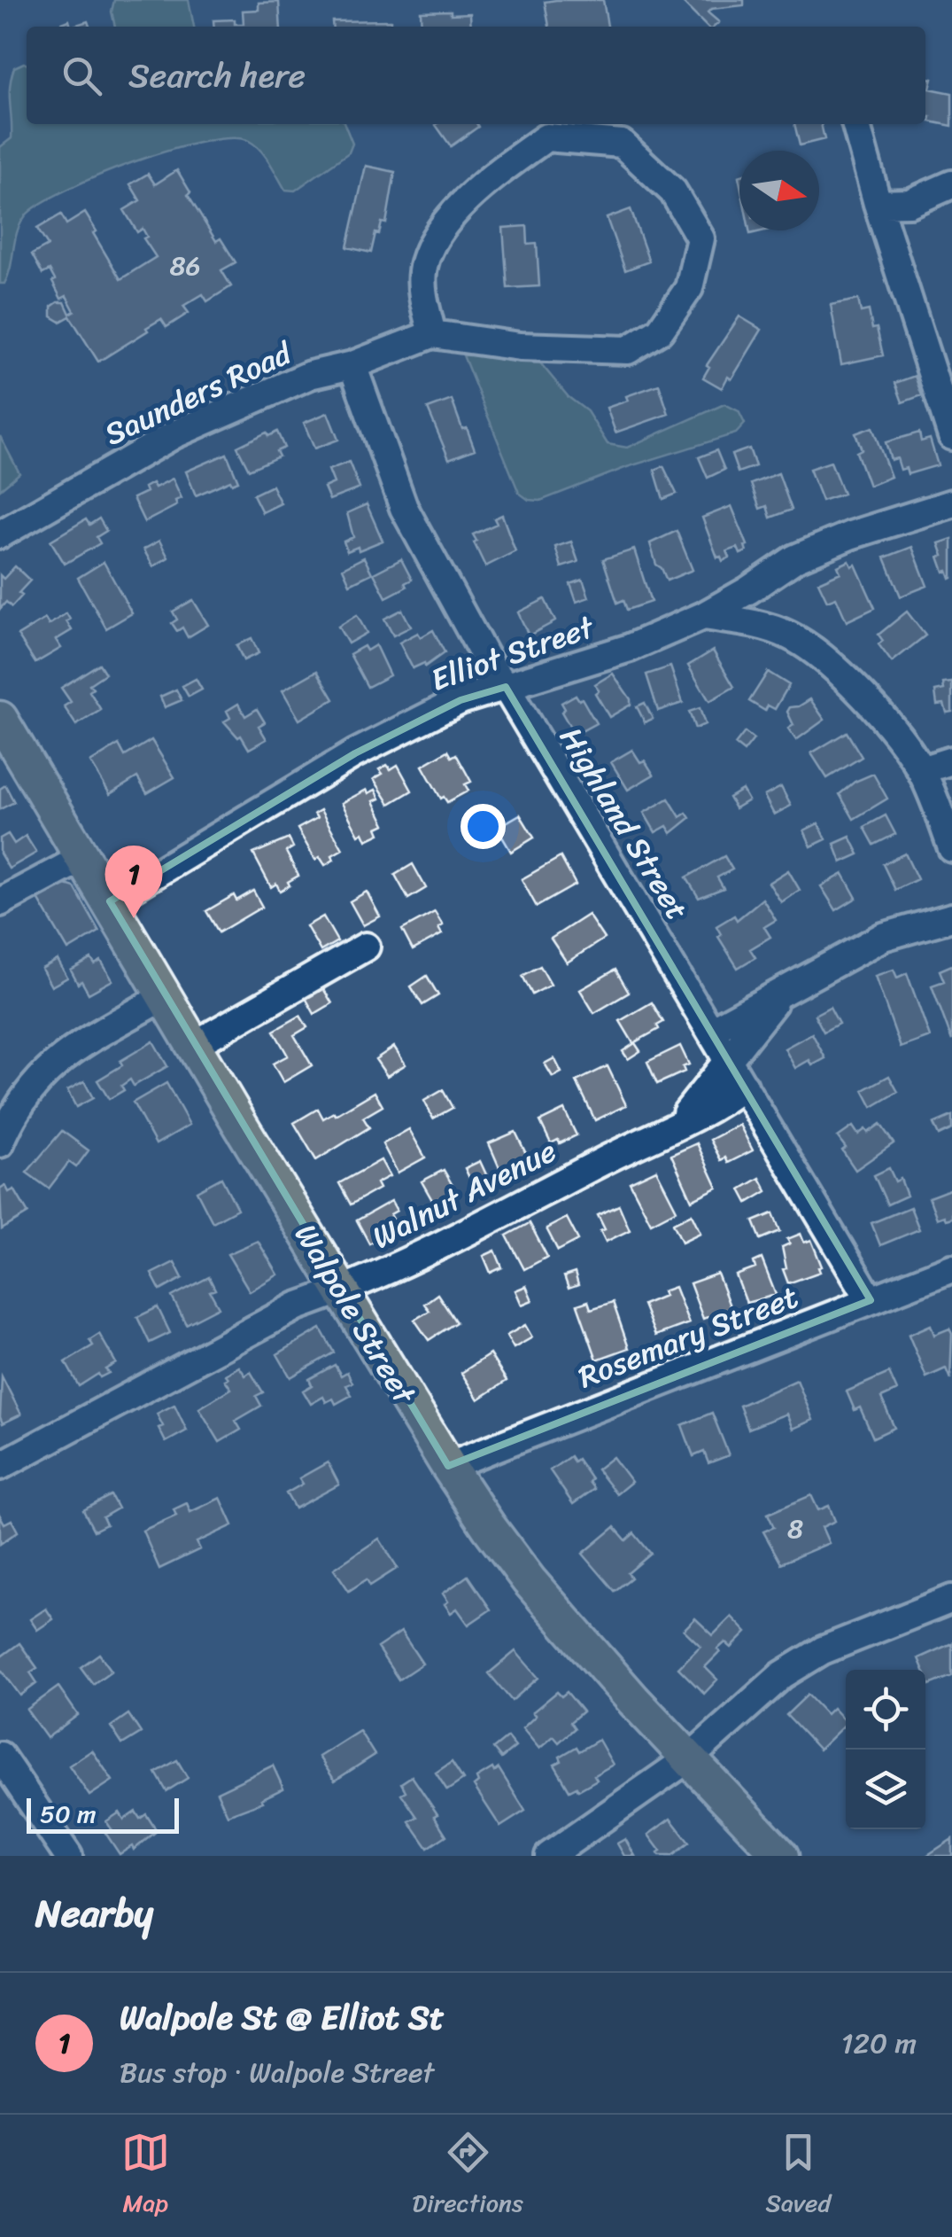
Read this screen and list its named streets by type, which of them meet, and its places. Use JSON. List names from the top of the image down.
{
  "streets": {
    "main road": ["Walpole Street"],
    "street": [
      "Saunders Road",
      "Elliot Street",
      "Highland Street",
      "Walnut Avenue",
      "Rosemary Street"
    ]
  },
  "crossings": [
    ["Saunders Road", "Highland Street"],
    ["Elliot Street", "Highland Street"],
    ["Elliot Street", "Walpole Street"],
    ["Highland Street", "Walnut Avenue"],
    ["Highland Street", "Rosemary Street"],
    ["Walnut Avenue", "Walpole Street"],
    ["Walpole Street", "Rosemary Street"]
  ],
  "house_numbers": ["86", "8"],
  "scale_bar": "50 m",
  "north": "right",
  "page": {
    "search": "Search here",
    "pins": "1",
    "scale": "50 m",
    "heading": "Nearby",
    "list": [
      {
        "mark": "1",
        "name": "Walpole St @ Elliot St",
        "note": "Bus stop · Walpole Street",
        "value": "120 m"
      }
    ],
    "nav": ["Map", "Directions", "Saved"]
  }
}
